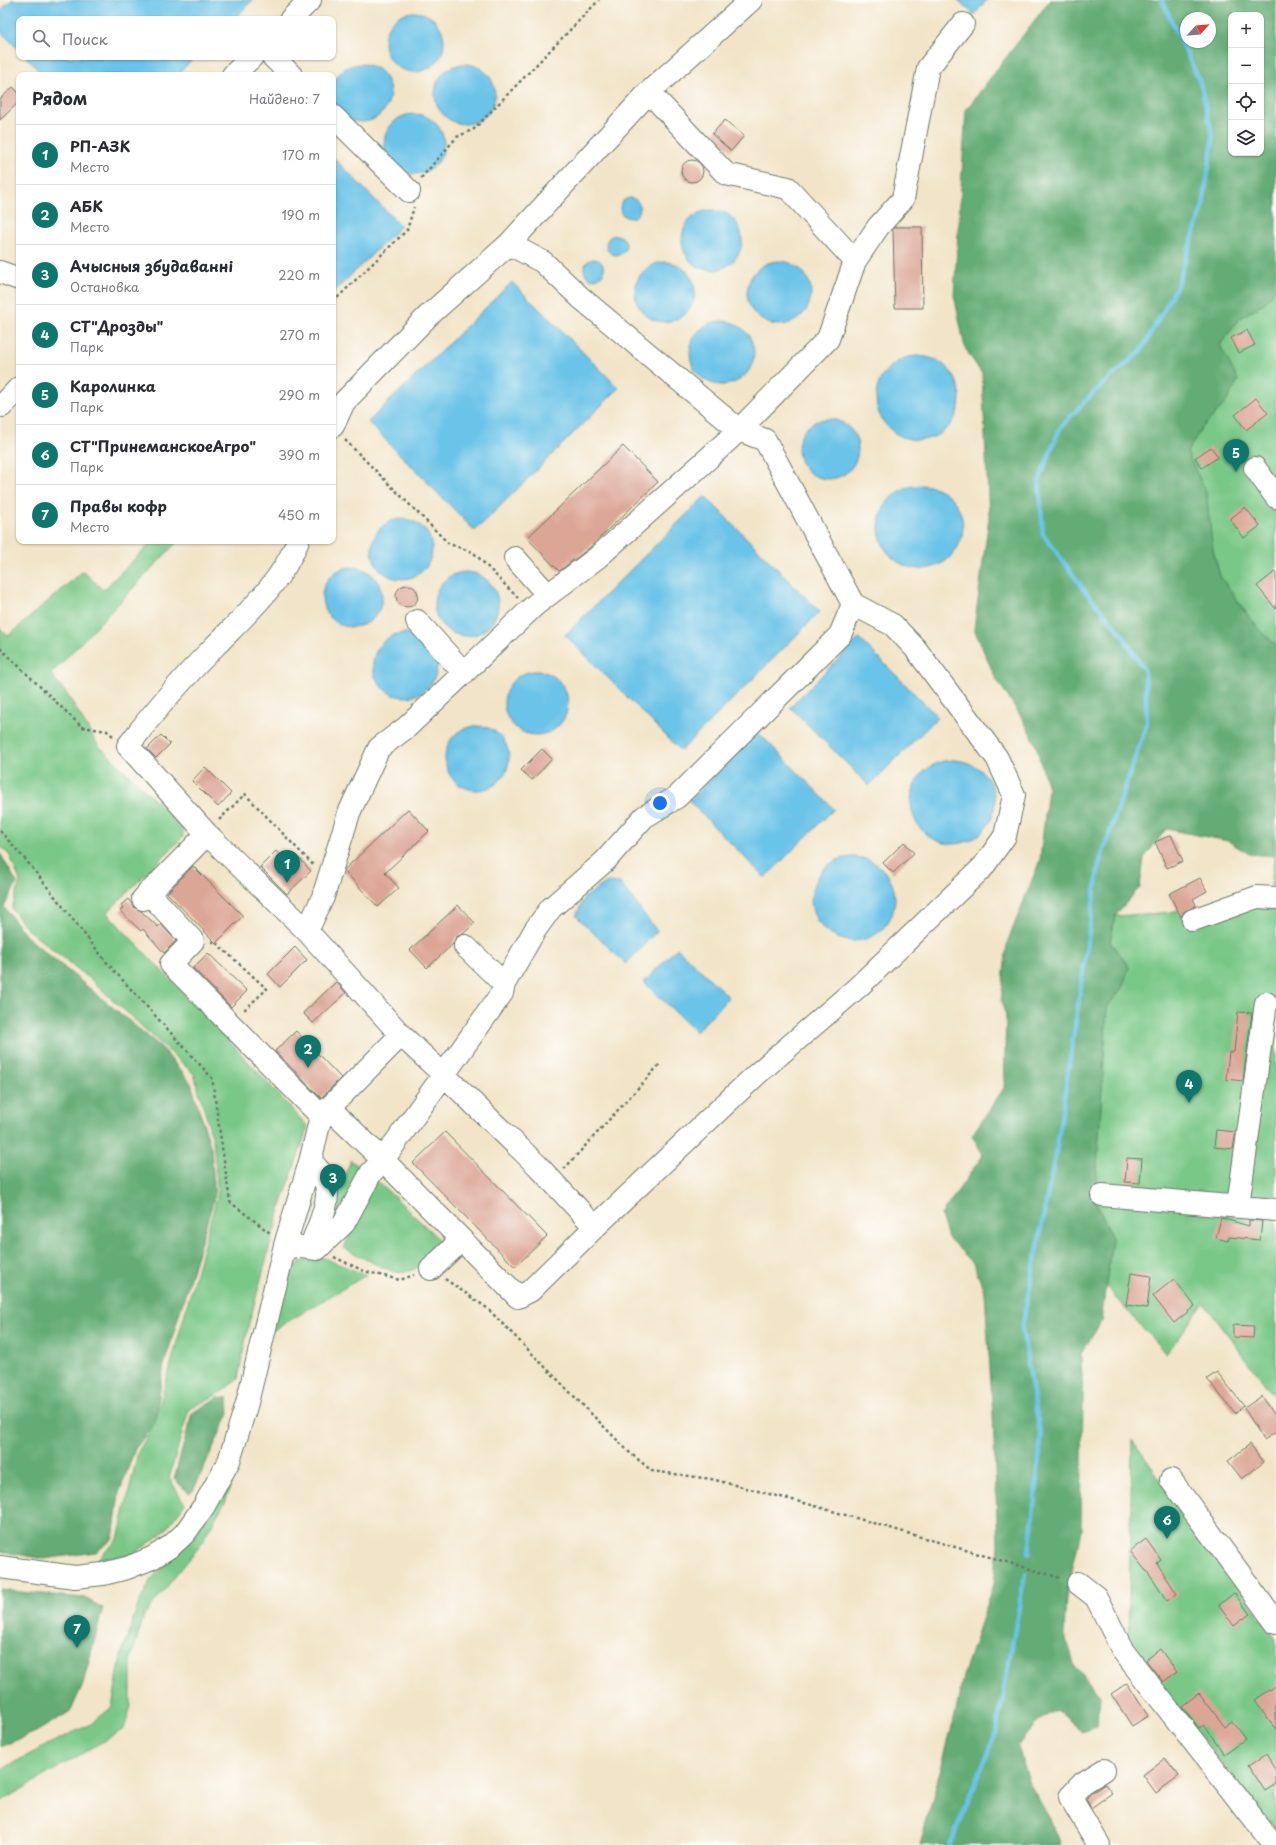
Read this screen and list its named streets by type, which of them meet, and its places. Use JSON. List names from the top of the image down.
{
  "north": "top right",
  "page": {
    "map_buttons": ["+", "−"],
    "search": "Поиск",
    "heading": ["Рядом", "Найдено: 7"],
    "list": [
      {
        "mark": "1",
        "name": "РП-АЗК",
        "note": "Место",
        "value": "170 m"
      },
      {
        "mark": "2",
        "name": "АБК",
        "note": "Место",
        "value": "190 m"
      },
      {
        "mark": "3",
        "name": "Ачысныя збудаванні",
        "note": "Остановка",
        "value": "220 m"
      },
      {
        "mark": "4",
        "name": "СТ\"Дрозды\"",
        "note": "Парк",
        "value": "270 m"
      },
      {
        "mark": "5",
        "name": "Каролинка",
        "note": "Парк",
        "value": "290 m"
      },
      {
        "mark": "6",
        "name": "СТ\"ПринеманскоеАгро\"",
        "note": "Парк",
        "value": "390 m"
      },
      {
        "mark": "7",
        "name": "Правы кофр",
        "note": "Место",
        "value": "450 m"
      }
    ],
    "pins": [
      "5",
      "1",
      "2",
      "4",
      "3",
      "6",
      "7"
    ]
  }
}
